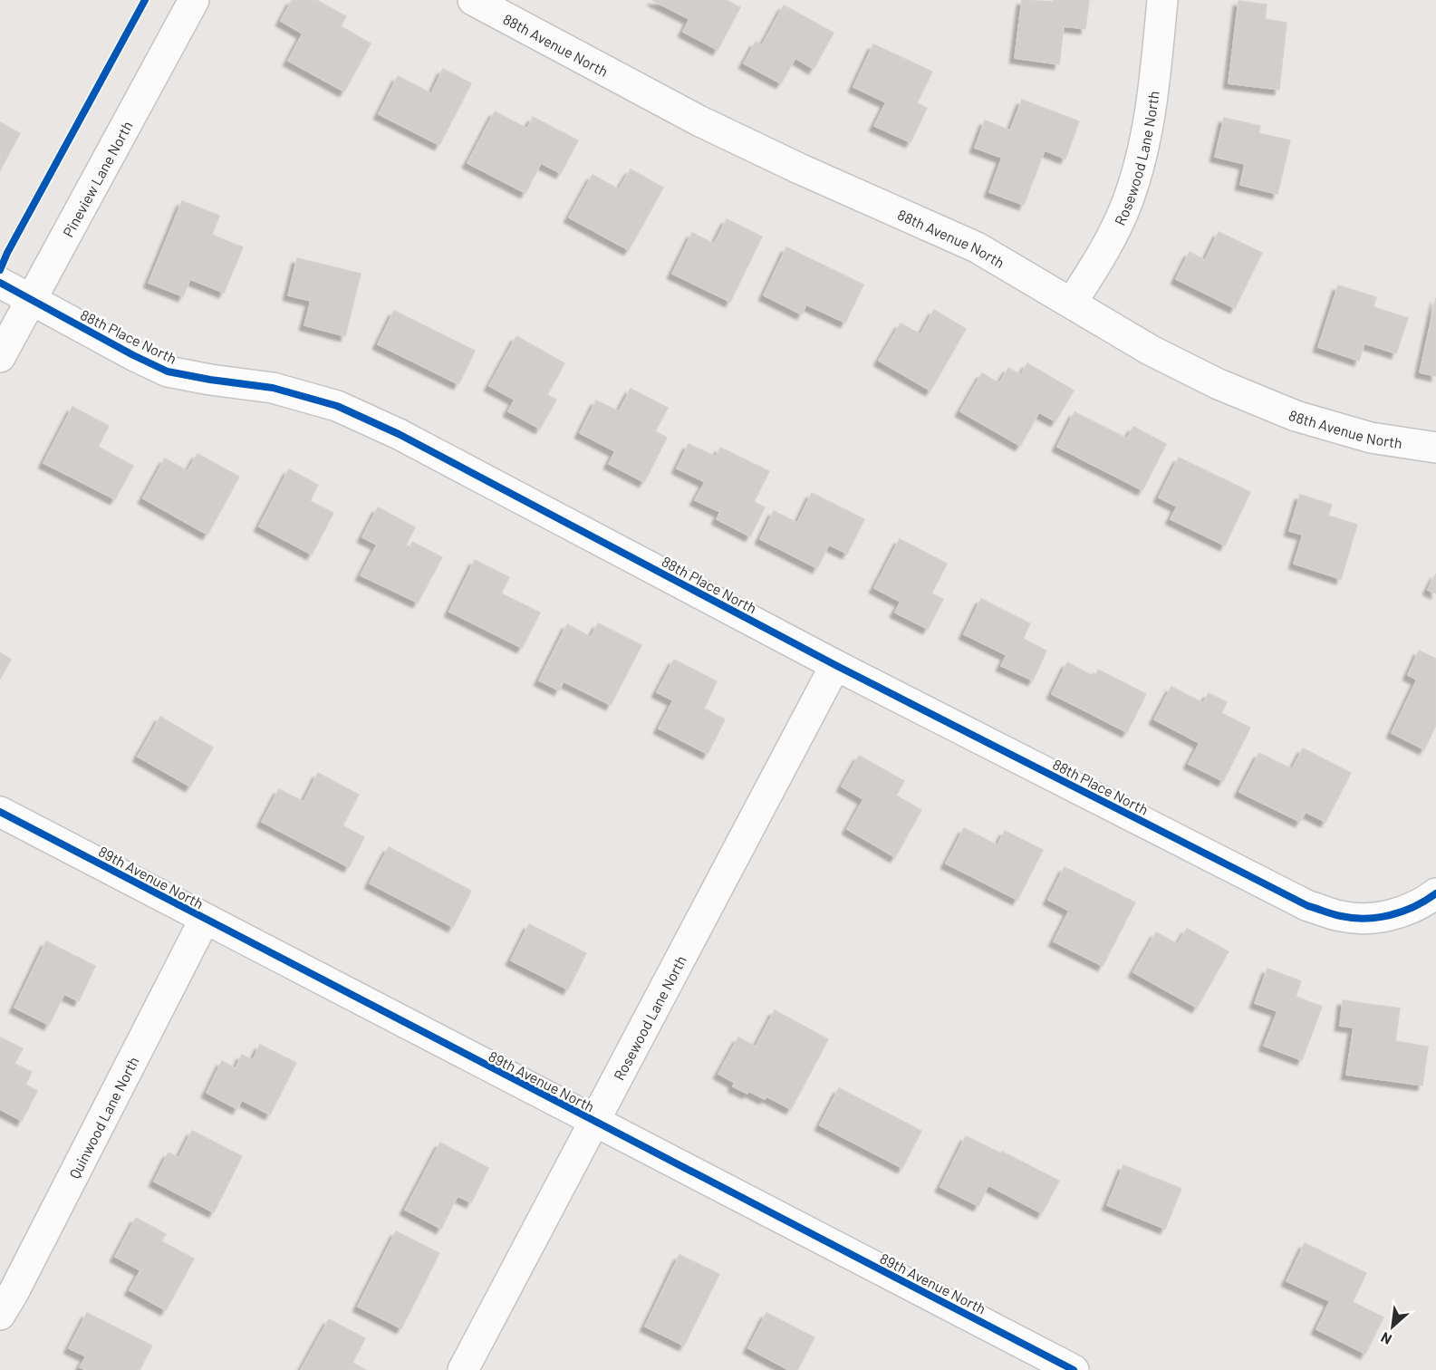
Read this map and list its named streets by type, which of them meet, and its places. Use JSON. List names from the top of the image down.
{
  "streets": {
    "street": [
      "88th Avenue North",
      "Rosewood Lane North",
      "Pineview Lane North",
      "88th Place North",
      "89th Avenue North",
      "Quinwood Lane North"
    ]
  },
  "crossings": [
    ["88th Avenue North", "Rosewood Lane North"],
    ["Rosewood Lane North", "88th Place North"],
    ["Rosewood Lane North", "89th Avenue North"],
    ["Pineview Lane North", "88th Place North"],
    ["89th Avenue North", "Quinwood Lane North"]
  ],
  "north": "bottom left"
}
